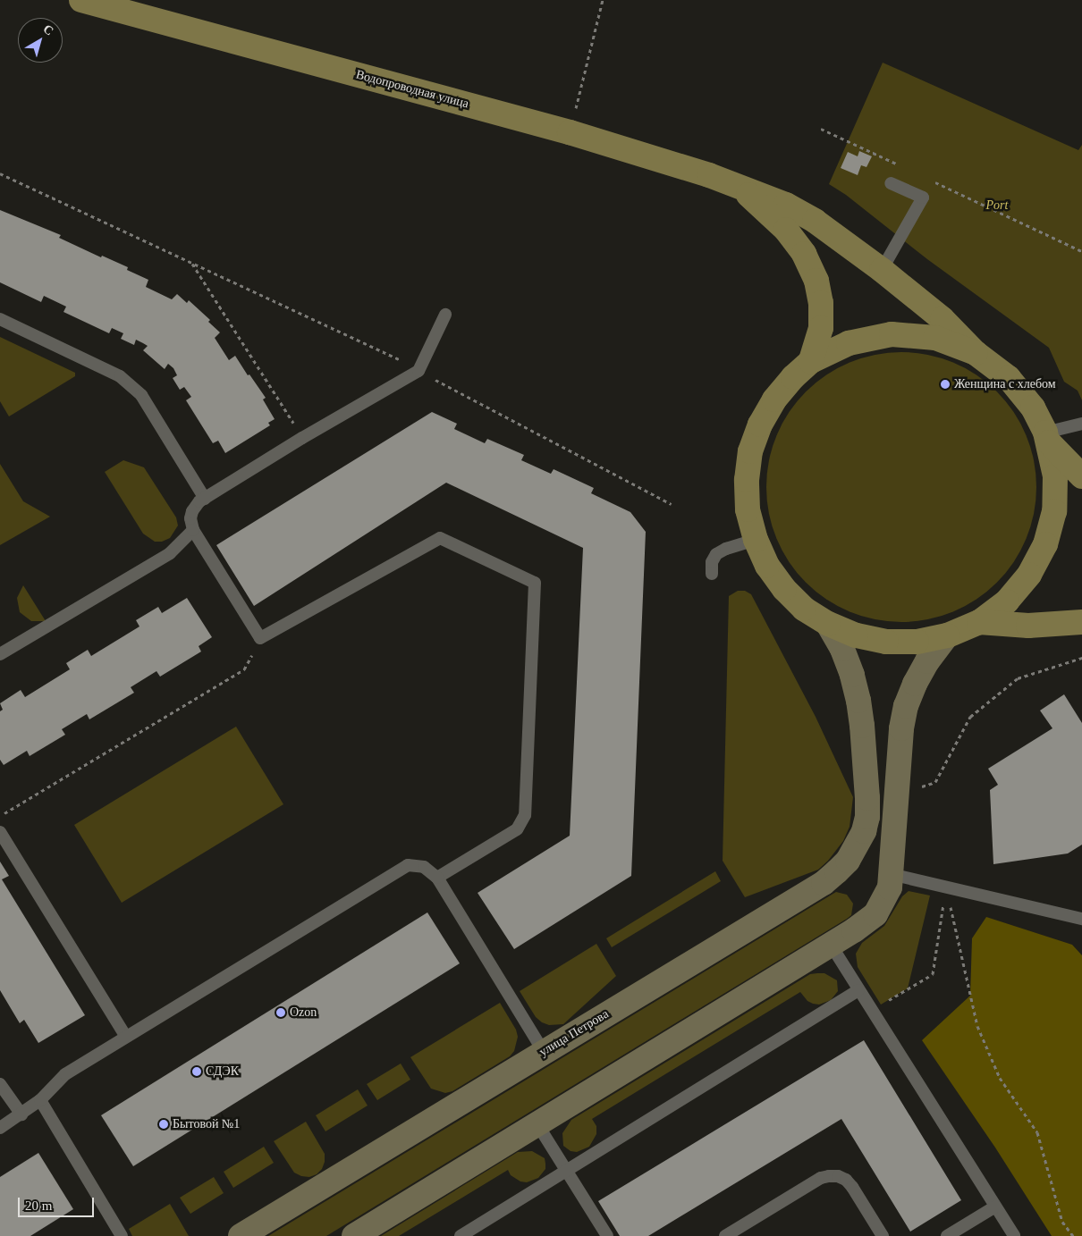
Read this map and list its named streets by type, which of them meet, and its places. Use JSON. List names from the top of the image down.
{
  "streets": {
    "main road": ["Водопроводная улица", "улица Петрова"]
  },
  "parks": ["Port"],
  "places": [
    "Женщина с хлебом",
    "Ozon",
    "СДЭК",
    "Бытовой №1"
  ],
  "scale_bar": "20 m",
  "north": "top right"
}
